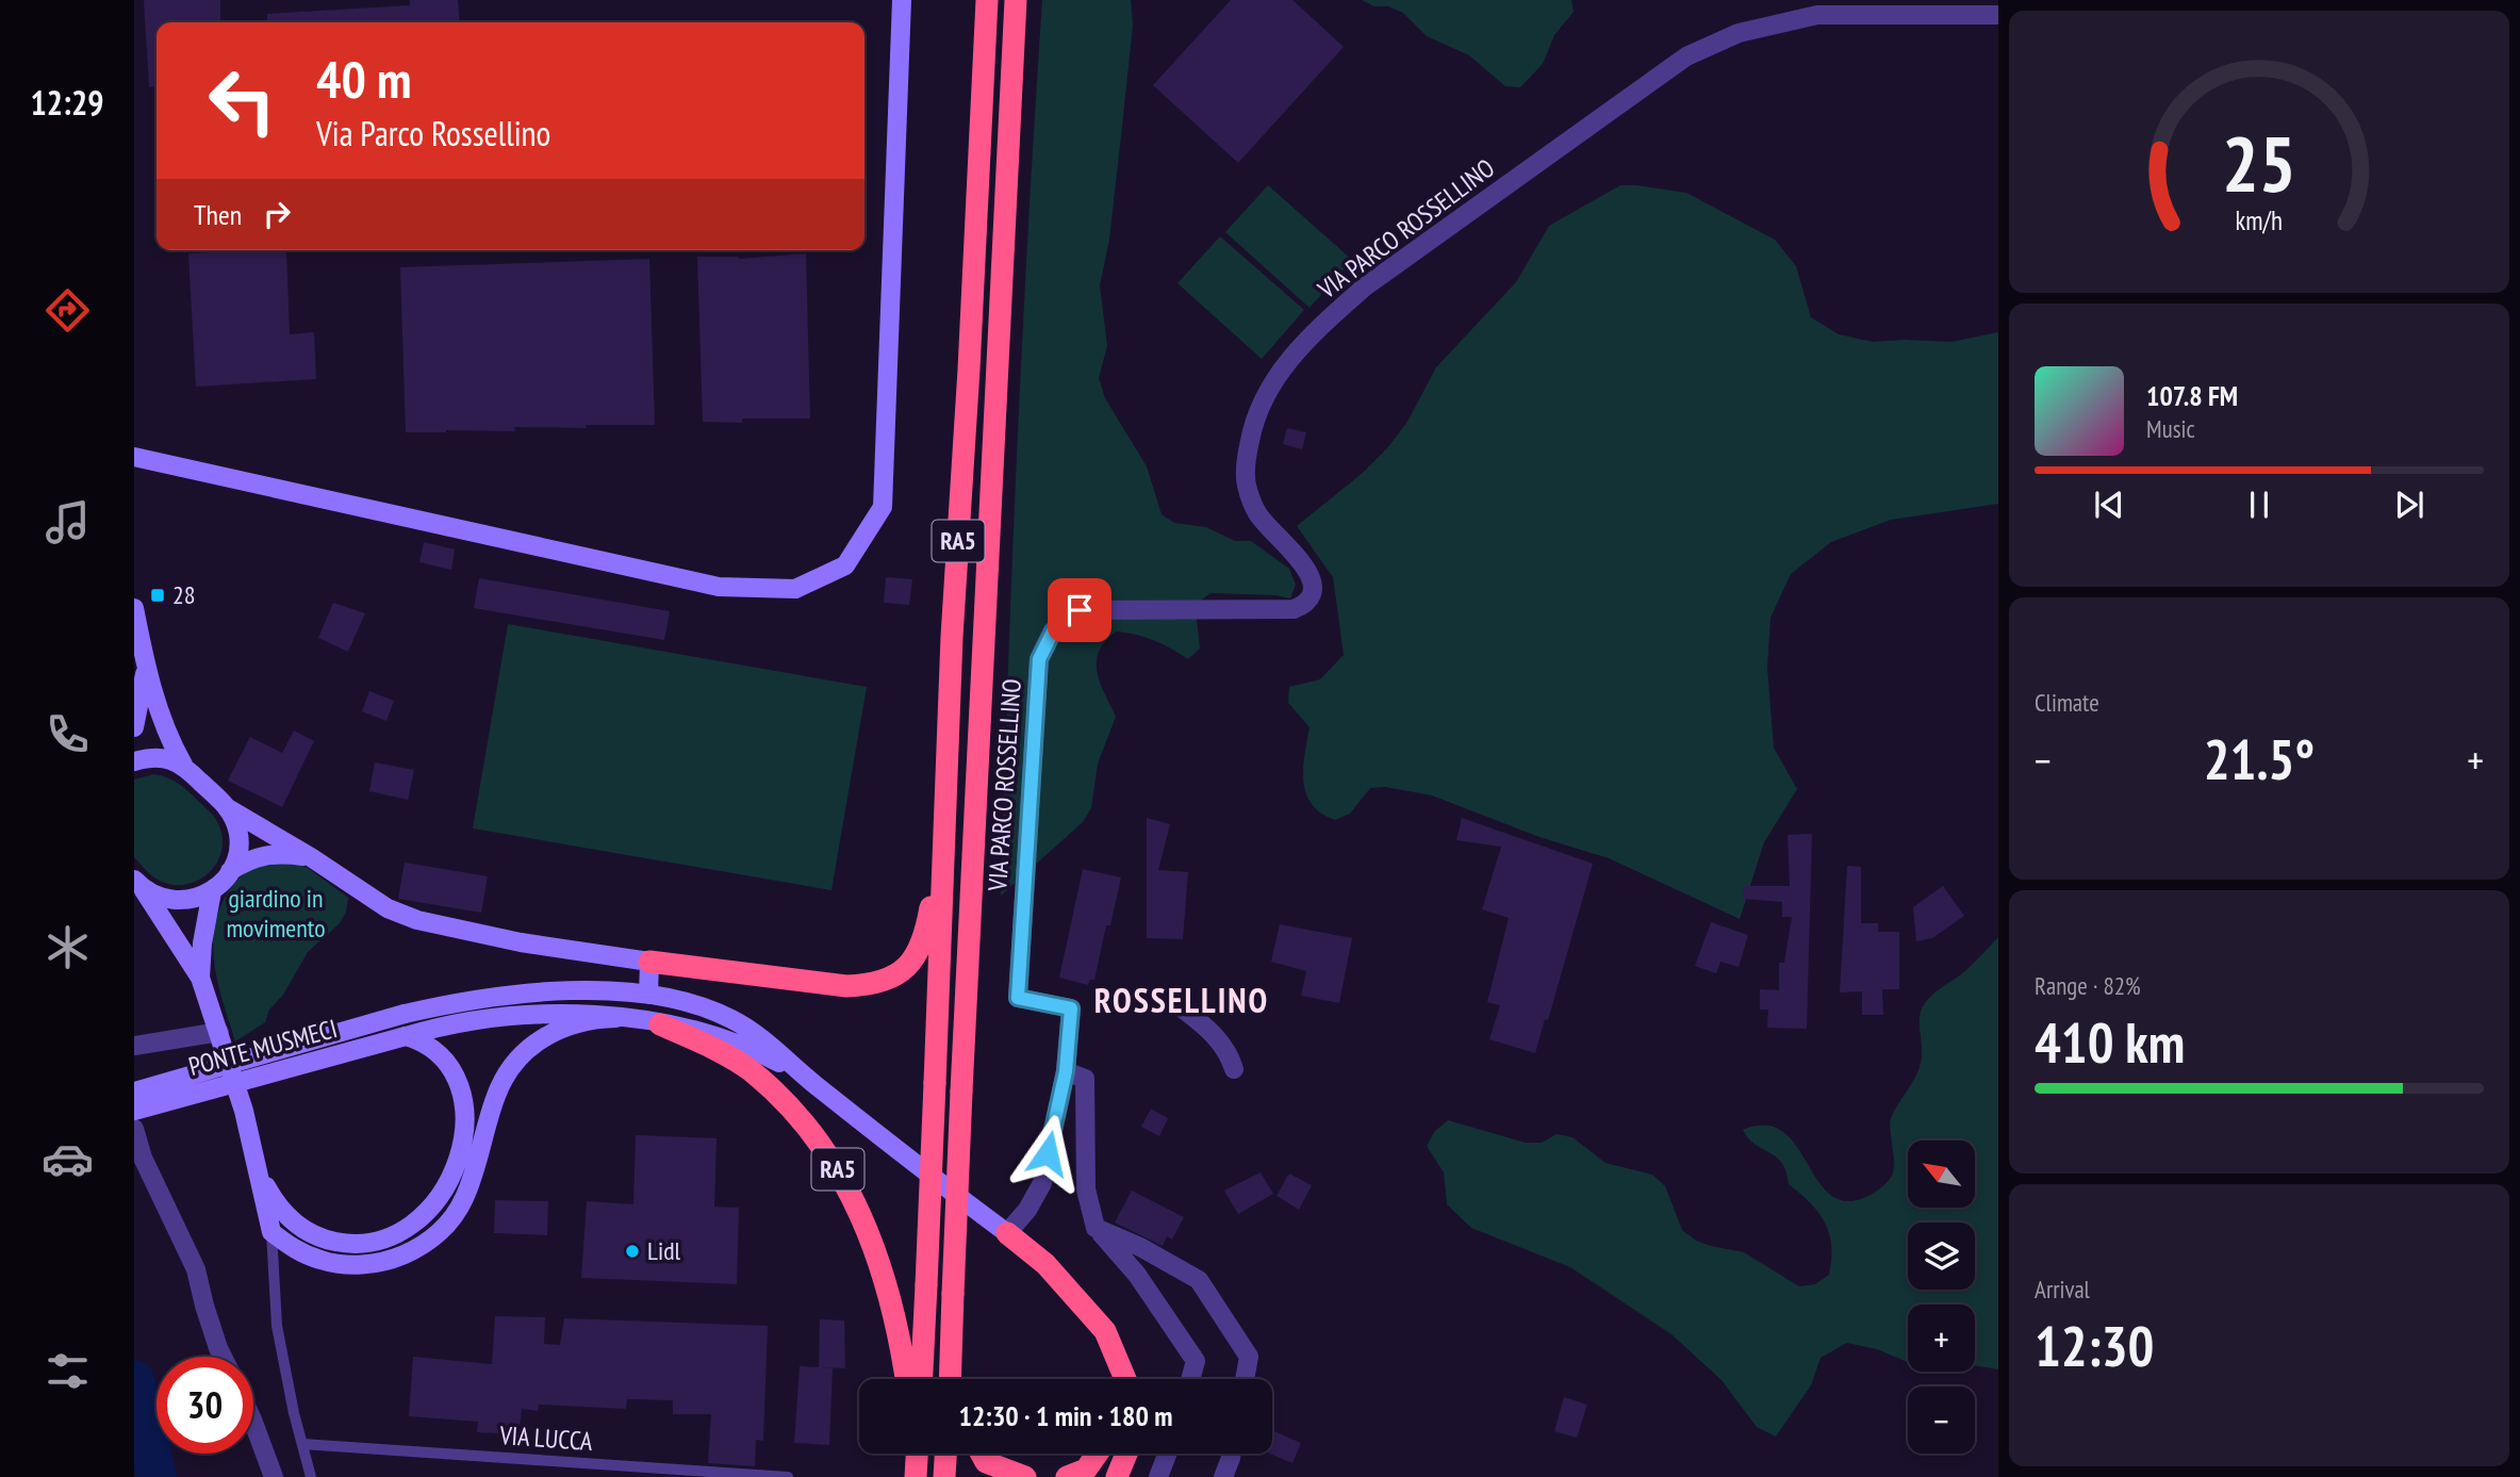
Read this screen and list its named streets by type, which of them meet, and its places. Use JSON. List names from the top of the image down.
{
  "streets": {
    "highway": ["RA5"],
    "street": ["VIA PARCO ROSSELLINO", "PONTE MUSMECI"],
    "lane": ["VIA LUCCA"]
  },
  "districts": ["ROSSELLINO"],
  "parks": ["giardino in movimento"],
  "places": {
    "transit": ["28"],
    "other": ["Lidl"]
  },
  "north": "top left",
  "page": {
    "tabs": "12:29",
    "turn": ["40 m", "Via Parco Rossellino"],
    "then": "Then",
    "song": ["107.8 FM", "Music"],
    "tile": [
      "Climate",
      ["Range · 82%", "410 km"],
      ["Arrival", "12:30"]
    ],
    "heat": ["−", "21.5°", "+"],
    "map_buttons": ["+", "−"],
    "limit": "30",
    "trip": "12:30 · 1 min · 180 m",
    "gauge": ["25", "km/h"]
  }
}
